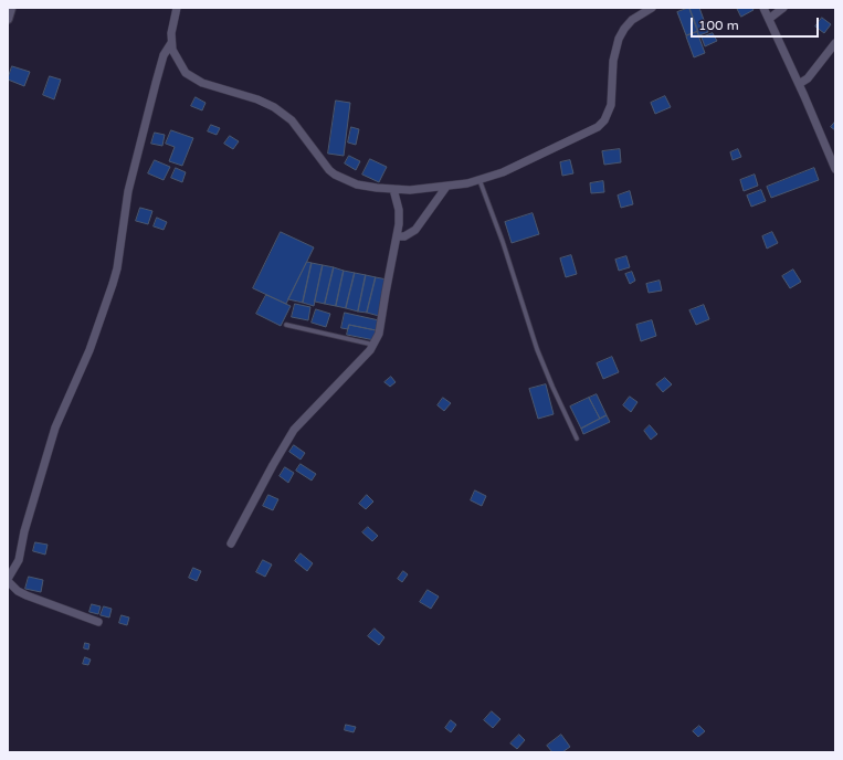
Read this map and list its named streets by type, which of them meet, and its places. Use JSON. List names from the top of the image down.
{
  "scale_bar": "100 m"
}
